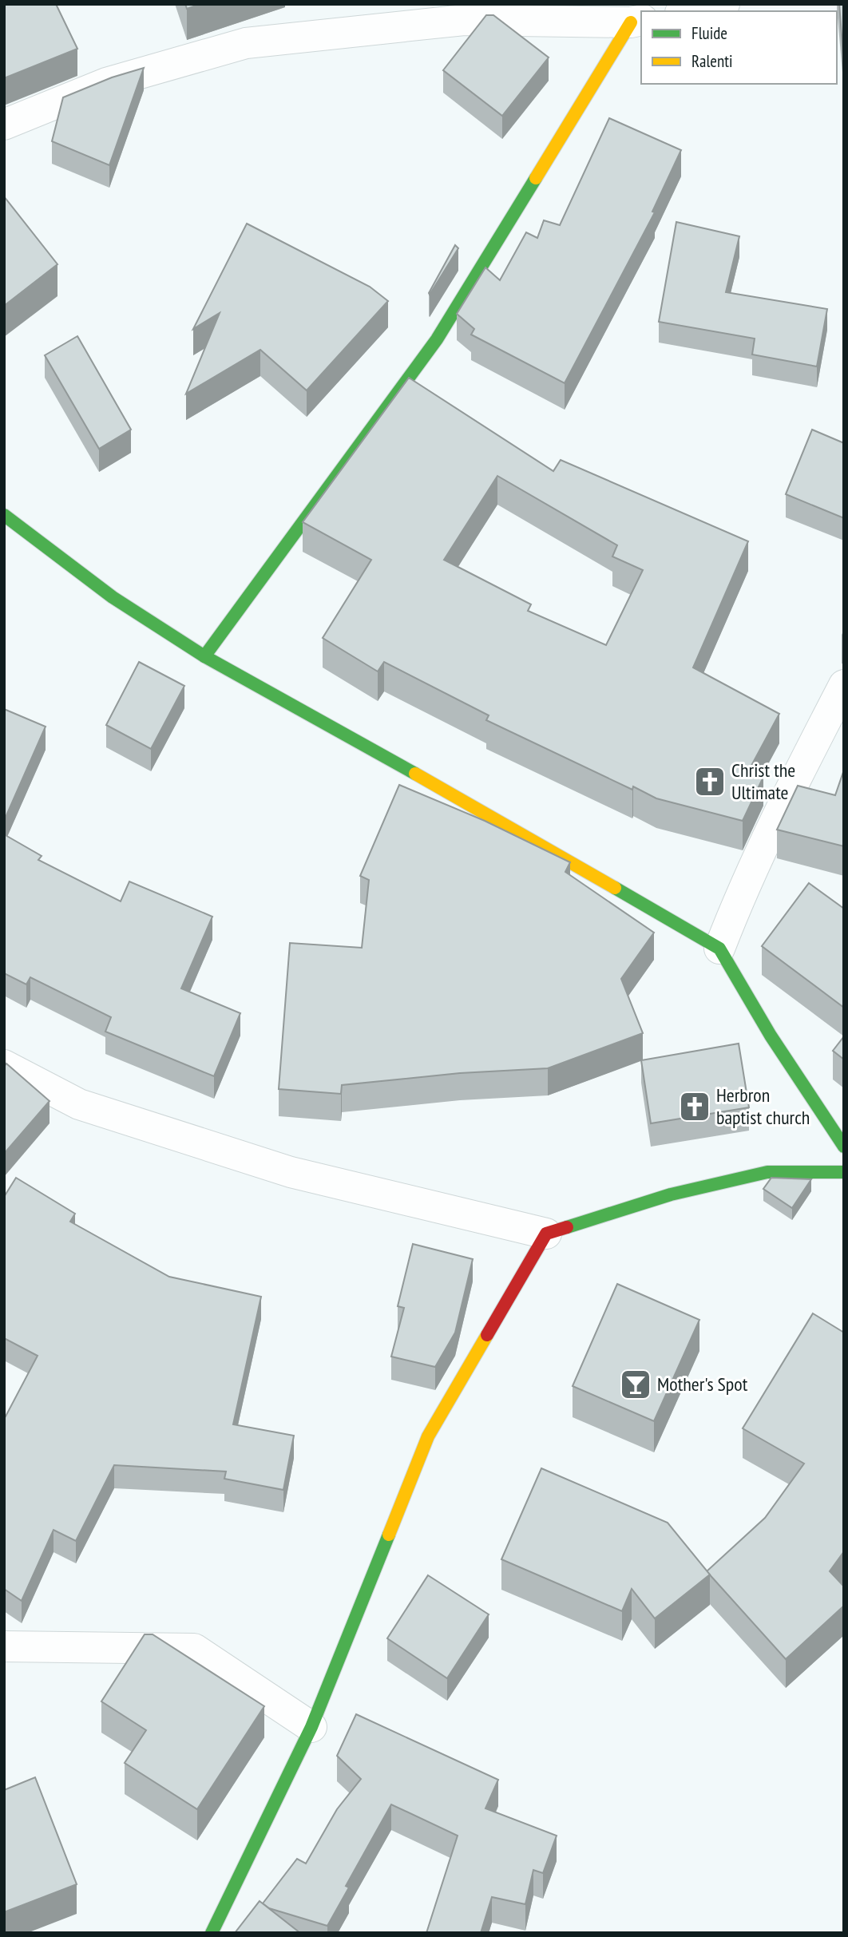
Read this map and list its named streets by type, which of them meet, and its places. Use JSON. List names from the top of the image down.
{
  "places": {
    "church": ["Christ the Ultimate", "Herbron baptist church"],
    "bar": ["Mother's Spot"]
  },
  "legend": ["Fluide", "Ralenti"]
}
